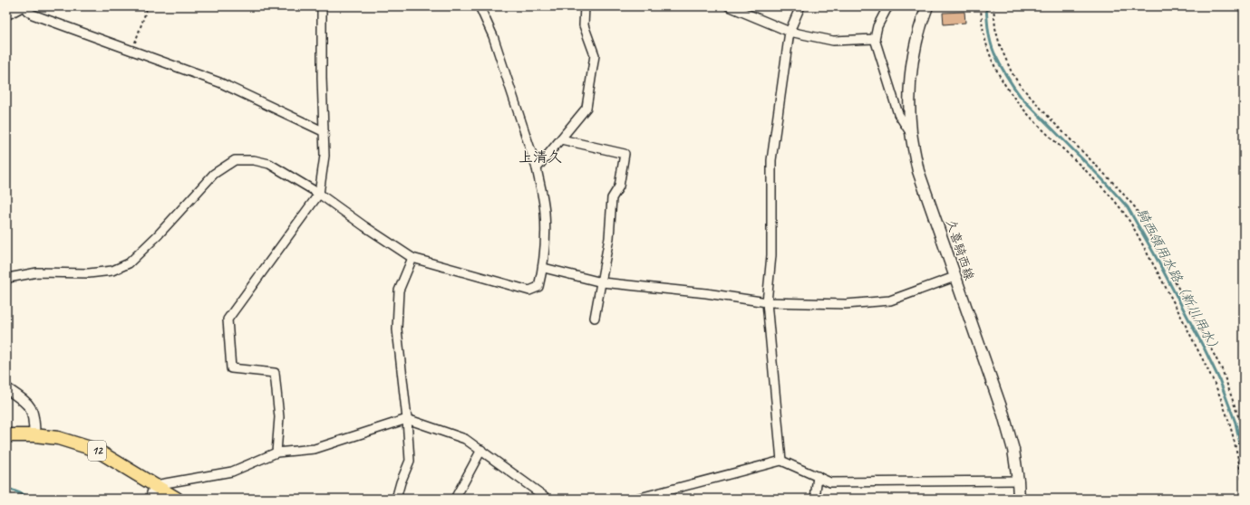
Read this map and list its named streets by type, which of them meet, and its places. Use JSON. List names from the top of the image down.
{
  "streets": {
    "main road": ["久喜騎西線", "12"]
  },
  "districts": ["上清久"],
  "water": ["騎西領用水路（新川用水）"]
}
